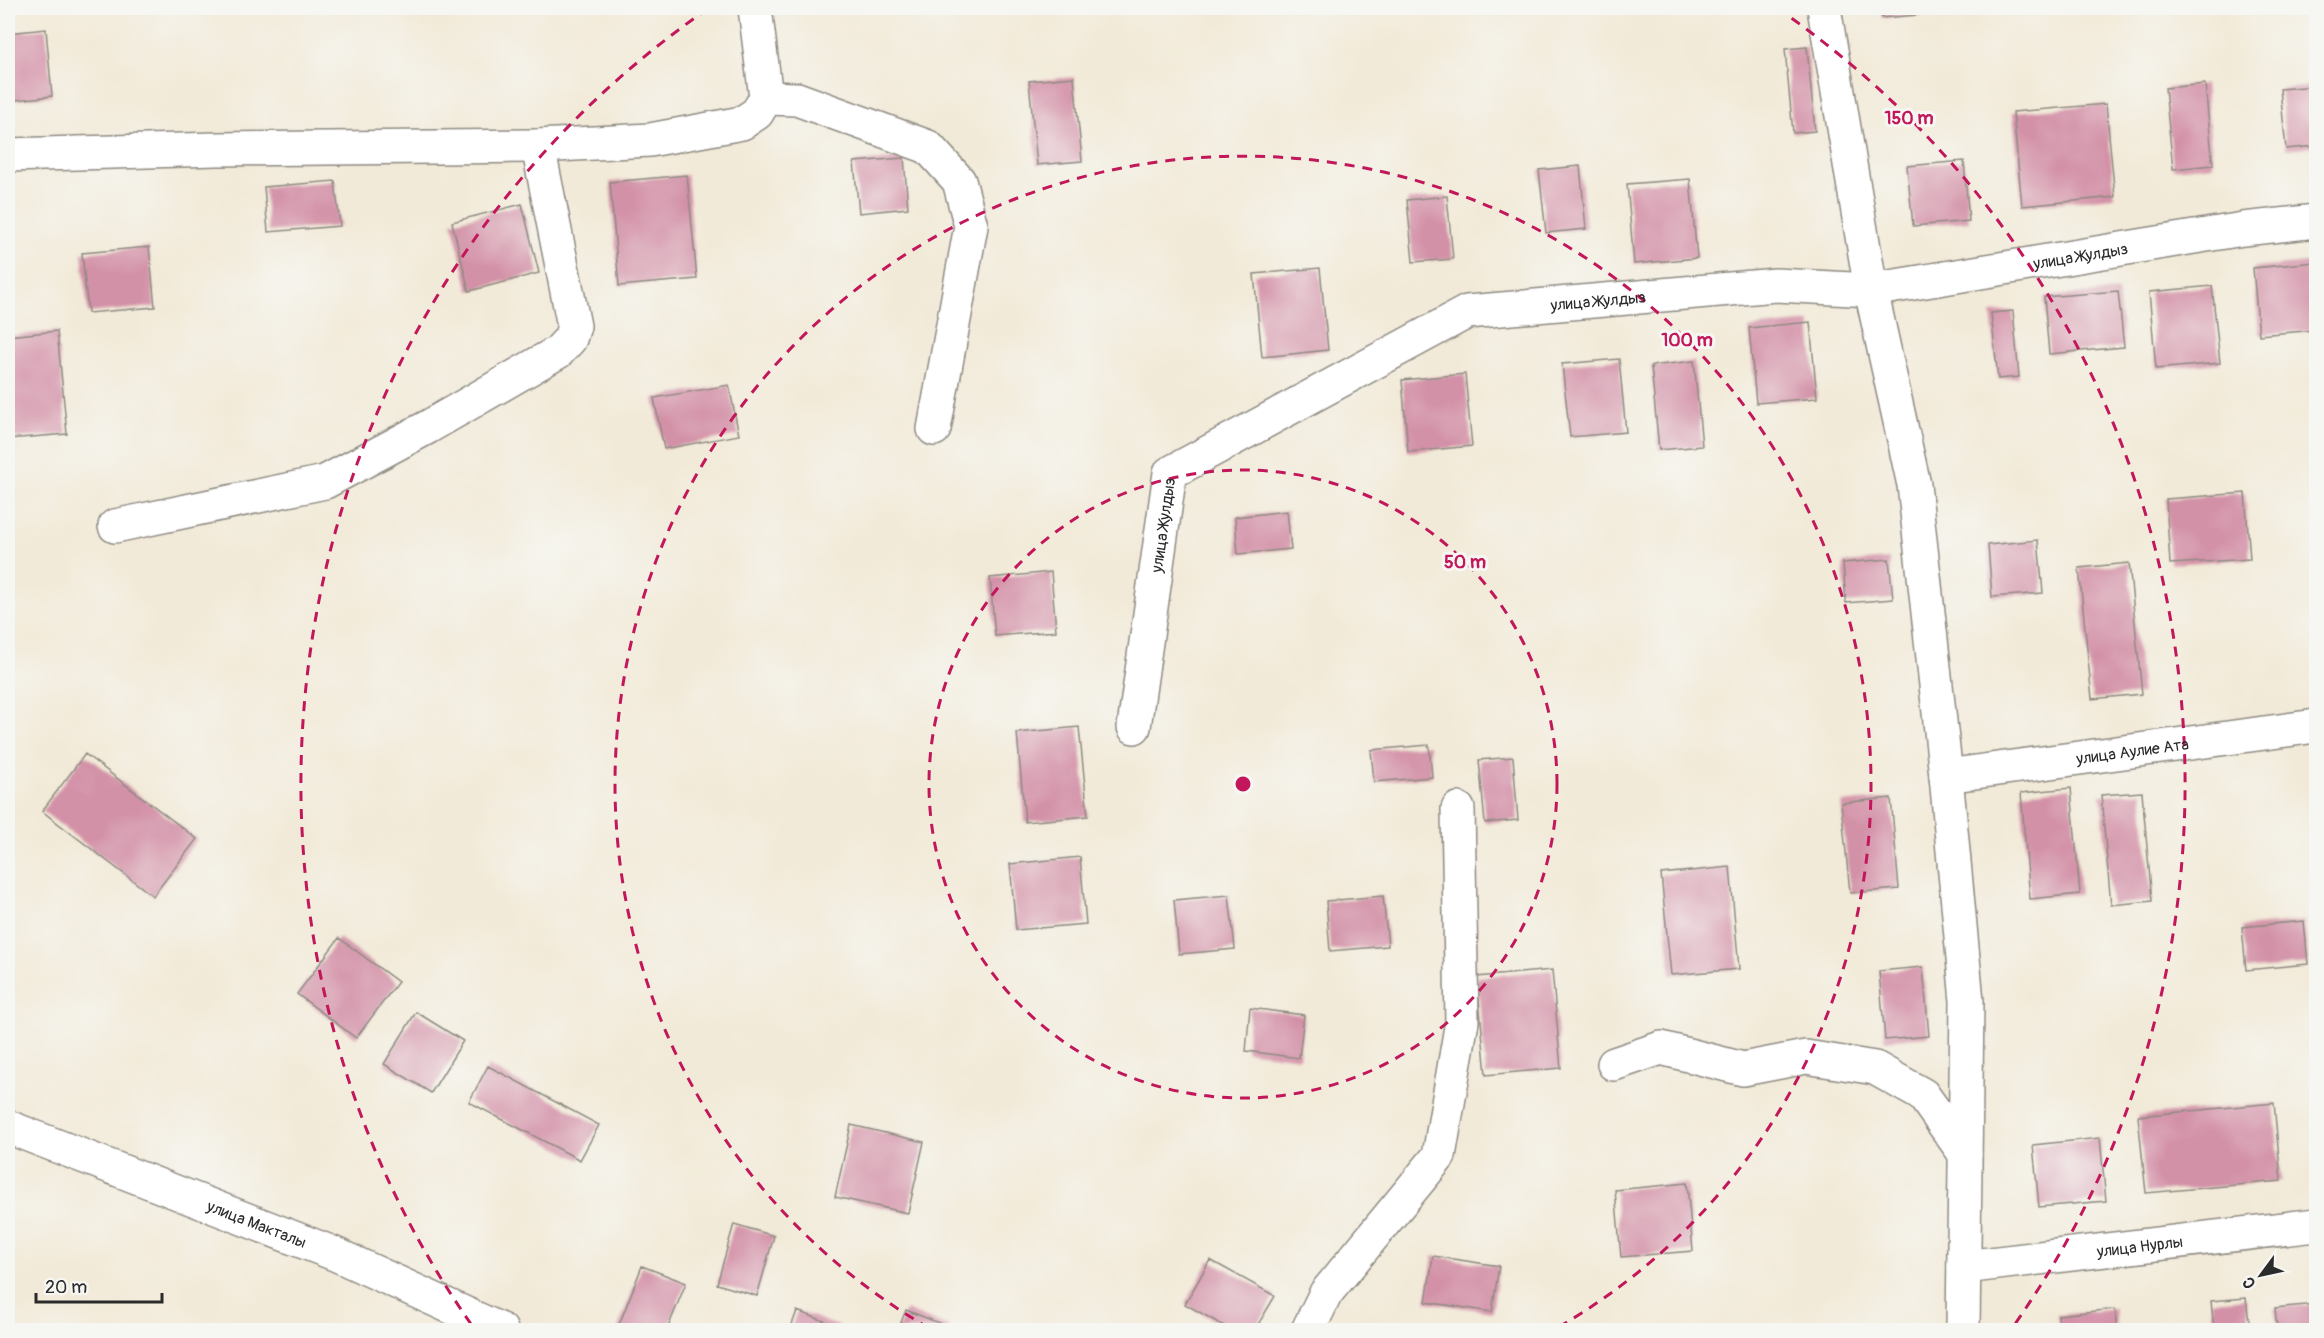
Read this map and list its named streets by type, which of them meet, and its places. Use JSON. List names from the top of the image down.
{
  "streets": {
    "street": [
      "улица Жулдыз",
      "улица Аулие Ата",
      "улица Макталы",
      "улица Нурлы"
    ]
  },
  "scale_bar": "20 m",
  "north": "bottom left",
  "rings": ["150 m", "100 m", "50 m"]
}
